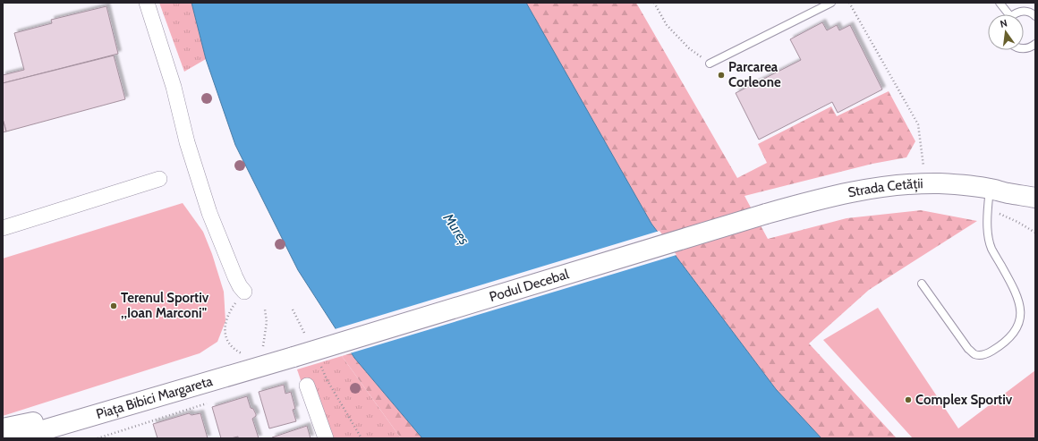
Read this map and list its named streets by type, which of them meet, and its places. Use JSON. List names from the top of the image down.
{
  "streets": {
    "main road": ["Strada Cetății", "Podul Decebal", "Piața Bibici Margareta"]
  },
  "crossings": [
    ["Strada Cetății", "Podul Decebal"],
    ["Podul Decebal", "Piața Bibici Margareta"]
  ],
  "water": ["Mureș"],
  "places": ["Parcarea Corleone", "Terenul Sportiv ,,Ioan Marconi\"", "Complex Sportiv"],
  "north": "top"
}
